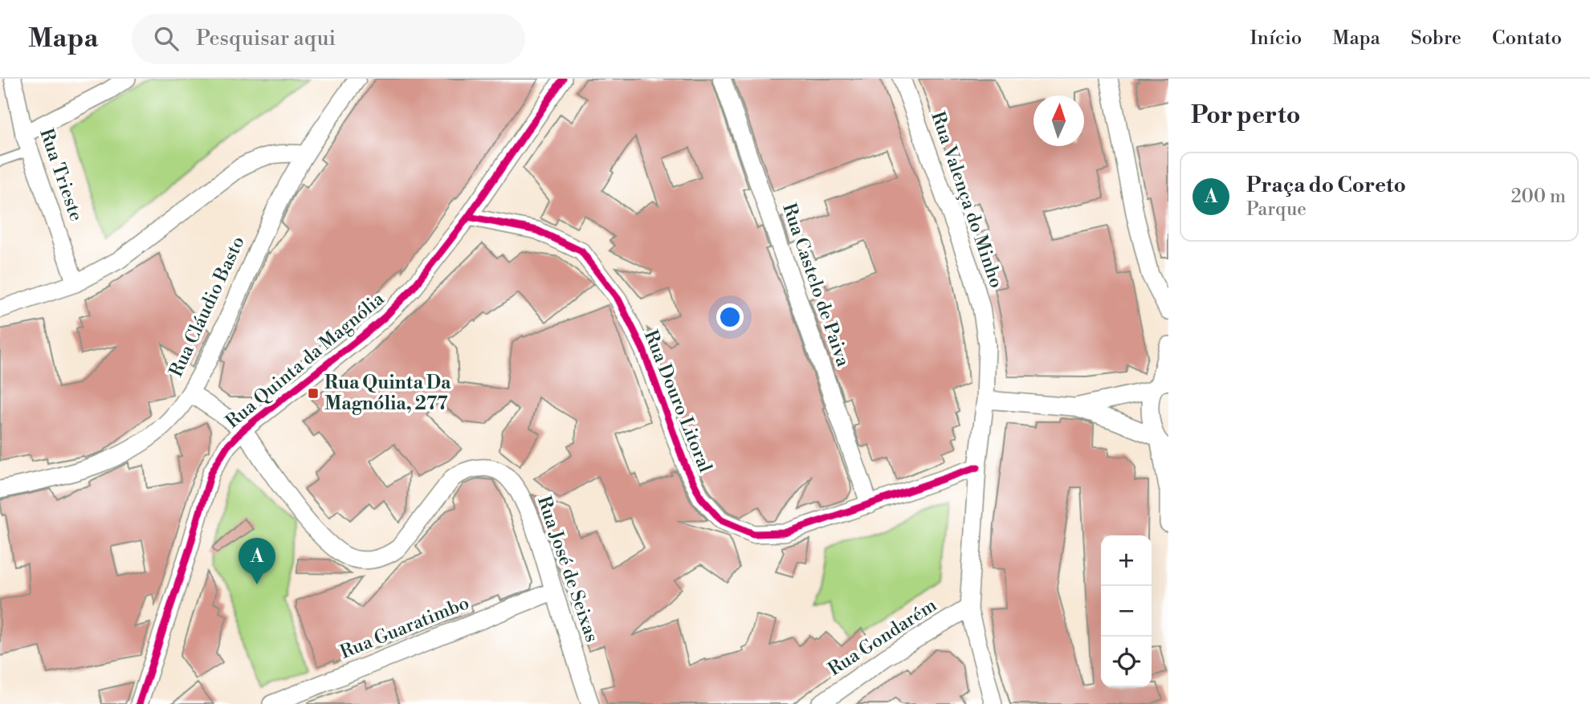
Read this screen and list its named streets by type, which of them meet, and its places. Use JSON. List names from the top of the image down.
{
  "streets": {
    "street": [
      "Rua Trieste",
      "Rua Valença do Minho",
      "Rua Castelo de Paiva",
      "Rua Cláudio Basto",
      "Rua Quinta da Magnólia",
      "Rua Douro Litoral",
      "Rua José de Seixas",
      "Rua Guaratimbo",
      "Rua Gondarém"
    ]
  },
  "crossings": [
    ["Rua Valença do Minho", "Rua Douro Litoral"],
    ["Rua Valença do Minho", "Rua Gondarém"],
    ["Rua Castelo de Paiva", "Rua Douro Litoral"],
    ["Rua Cláudio Basto", "Rua José de Seixas"],
    ["Rua Quinta da Magnólia", "Rua Douro Litoral"],
    ["Rua Quinta da Magnólia", "Rua José de Seixas"],
    ["Rua José de Seixas", "Rua Guaratimbo"]
  ],
  "places": {
    "transit": ["Rua Quinta Da Magnólia, 277"]
  },
  "north": "top",
  "page": {
    "header": "Mapa",
    "search": "Pesquisar aqui",
    "nav": [
      "Início",
      "Mapa",
      "Sobre",
      "Contato"
    ],
    "heading": "Por perto",
    "list": [
      {
        "mark": "A",
        "name": "Praça do Coreto",
        "note": "Parque",
        "value": "200 m"
      }
    ],
    "map_buttons": ["+", "−"],
    "pins": "A"
  }
}
